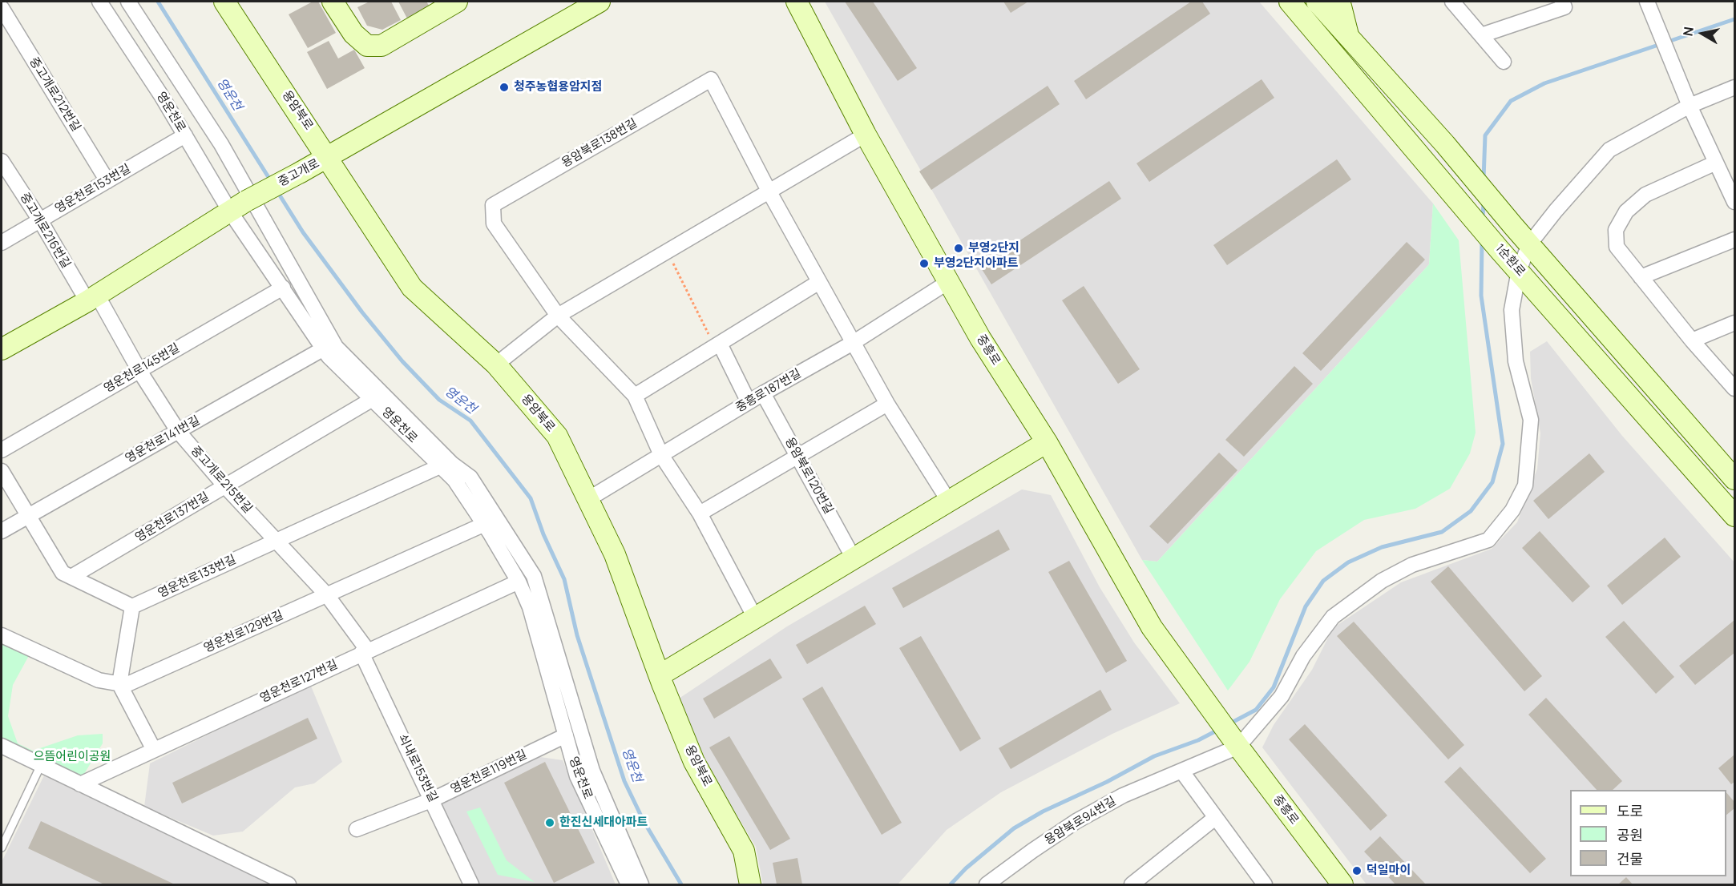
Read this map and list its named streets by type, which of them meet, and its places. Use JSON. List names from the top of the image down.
{
  "streets": {
    "street": [
      "중고개로212번길",
      "용암북로",
      "영운천로",
      "용암북로138번길",
      "중고개로",
      "영운천로153번길",
      "중고개로216번길",
      "1순환로",
      "중흥로",
      "영운천로145번길",
      "중흥로187번길",
      "영운천로141번길",
      "용암북로120번길",
      "중고개로215번길",
      "영운천로137번길",
      "영운천로133번길",
      "영운천로129번길",
      "영운천로127번길",
      "쇠내로153번길",
      "영운천로119번길",
      "용암북로94번길"
    ]
  },
  "crossings": [
    ["중고개로212번길", "영운천로153번길"],
    ["용암북로", "중고개로"],
    ["용암북로", "중흥로187번길"],
    ["영운천로", "중고개로"],
    ["영운천로", "영운천로153번길"],
    ["영운천로", "영운천로145번길"],
    ["영운천로", "영운천로141번길"],
    ["영운천로", "영운천로137번길"],
    ["영운천로", "영운천로133번길"],
    ["영운천로", "영운천로129번길"],
    ["영운천로", "영운천로127번길"],
    ["영운천로", "영운천로119번길"],
    ["용암북로138번길", "중흥로187번길"],
    ["중고개로", "중고개로216번길"],
    ["중고개로", "중고개로215번길"],
    ["영운천로153번길", "중고개로216번길"],
    ["중고개로216번길", "중고개로215번길"],
    ["중흥로", "중흥로187번길"],
    ["중흥로", "용암북로94번길"],
    ["영운천로145번길", "중고개로215번길"],
    ["중흥로187번길", "용암북로120번길"],
    ["영운천로141번길", "중고개로215번길"],
    ["중고개로215번길", "영운천로137번길"],
    ["중고개로215번길", "영운천로133번길"],
    ["중고개로215번길", "영운천로129번길"],
    ["중고개로215번길", "영운천로127번길"],
    ["중고개로215번길", "쇠내로153번길"],
    ["영운천로127번길", "쇠내로153번길"],
    ["쇠내로153번길", "영운천로119번길"]
  ],
  "water": ["영운천"],
  "parks": ["으뜸어린이공원"],
  "places": [
    "청주농협용암지점",
    "부영2단지",
    "부영2단지아파트",
    "한진신세대아파트",
    "덕일마이"
  ],
  "legend": ["도로", "공원", "건물"],
  "north": "left"
}
